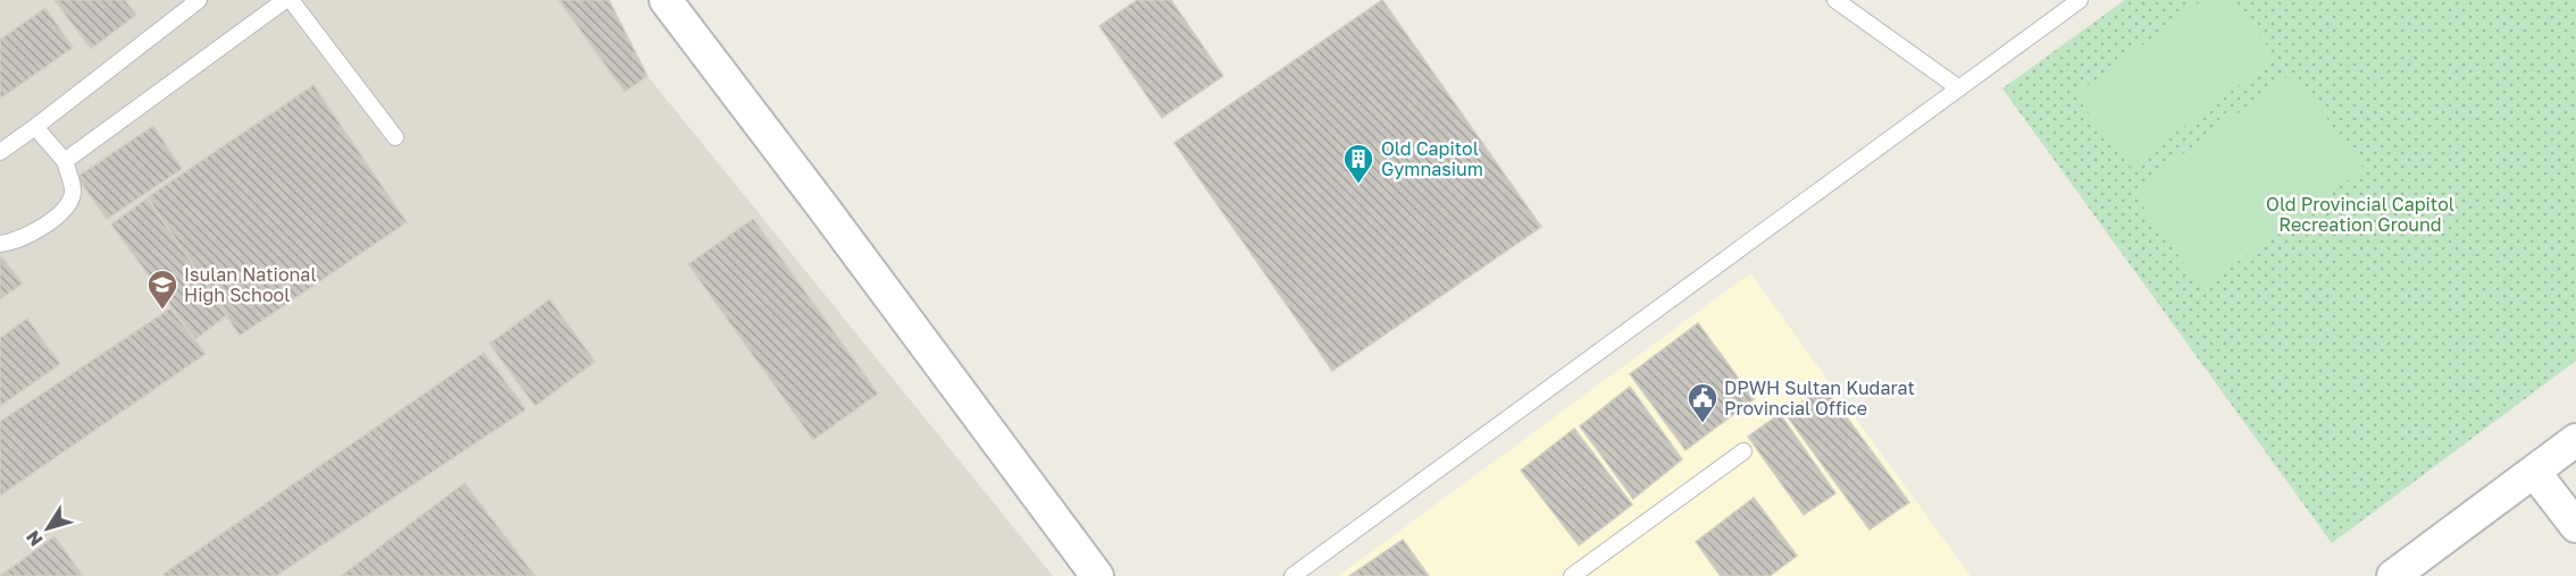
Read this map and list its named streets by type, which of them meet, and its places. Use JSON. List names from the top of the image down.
{
  "parks": ["Old Provincial Capitol Recreation Ground"],
  "places": {
    "building": ["Old Capitol Gymnasium"],
    "school or university": ["Isulan National High School"],
    "public building": ["DPWH Sultan Kudarat Provincial Office"]
  },
  "north": "bottom left"
}
